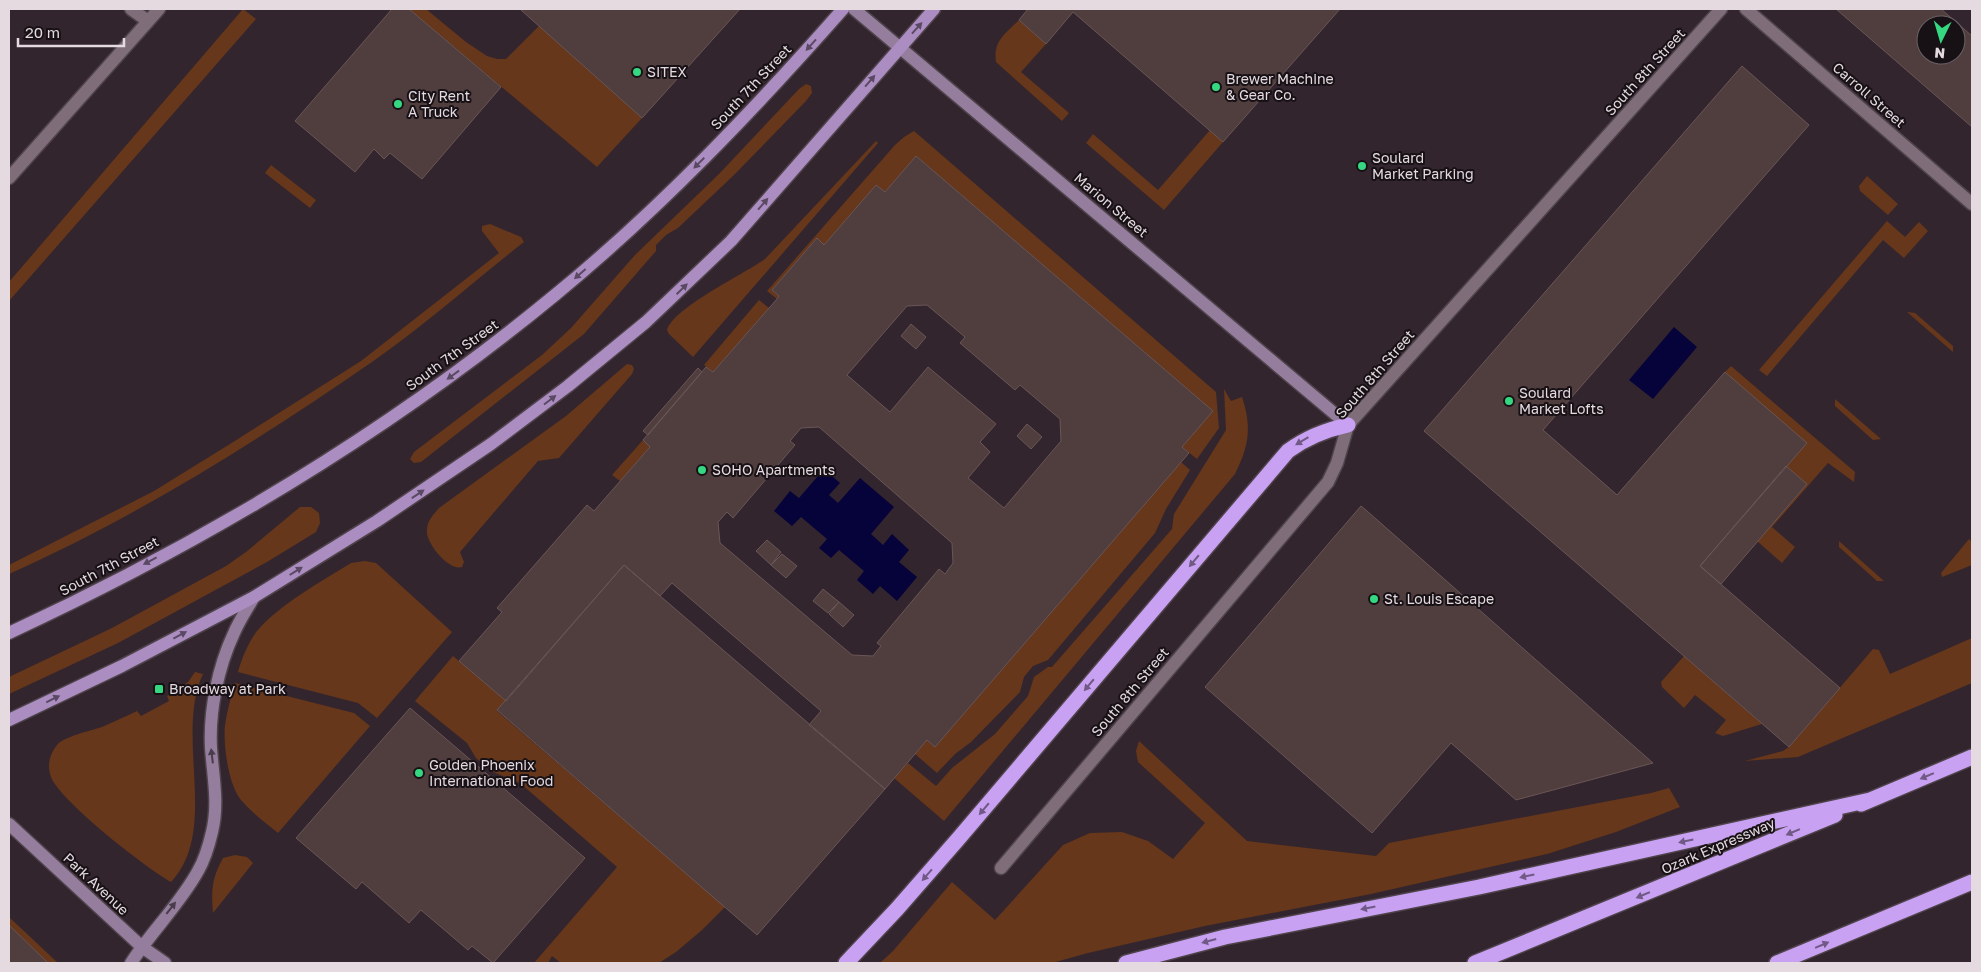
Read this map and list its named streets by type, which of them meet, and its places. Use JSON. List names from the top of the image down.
{
  "streets": {
    "highway": ["Ozark Expressway"],
    "main road": ["South 7th Street"],
    "street": [
      "South 8th Street",
      "Carroll Street",
      "Marion Street",
      "Park Avenue"
    ]
  },
  "crossings": [
    ["South 8th Street", "Marion Street"]
  ],
  "places": {
    "other": [
      "SITEX",
      "Brewer Machine & Gear Co.",
      "City Rent A Truck",
      "Soulard Market Parking",
      "Soulard Market Lofts",
      "SOHO Apartments",
      "St. Louis Escape",
      "Golden Phoenix International Food"
    ],
    "transit": ["Broadway at Park"]
  },
  "scale_bar": "20 m",
  "north": "bottom"
}
